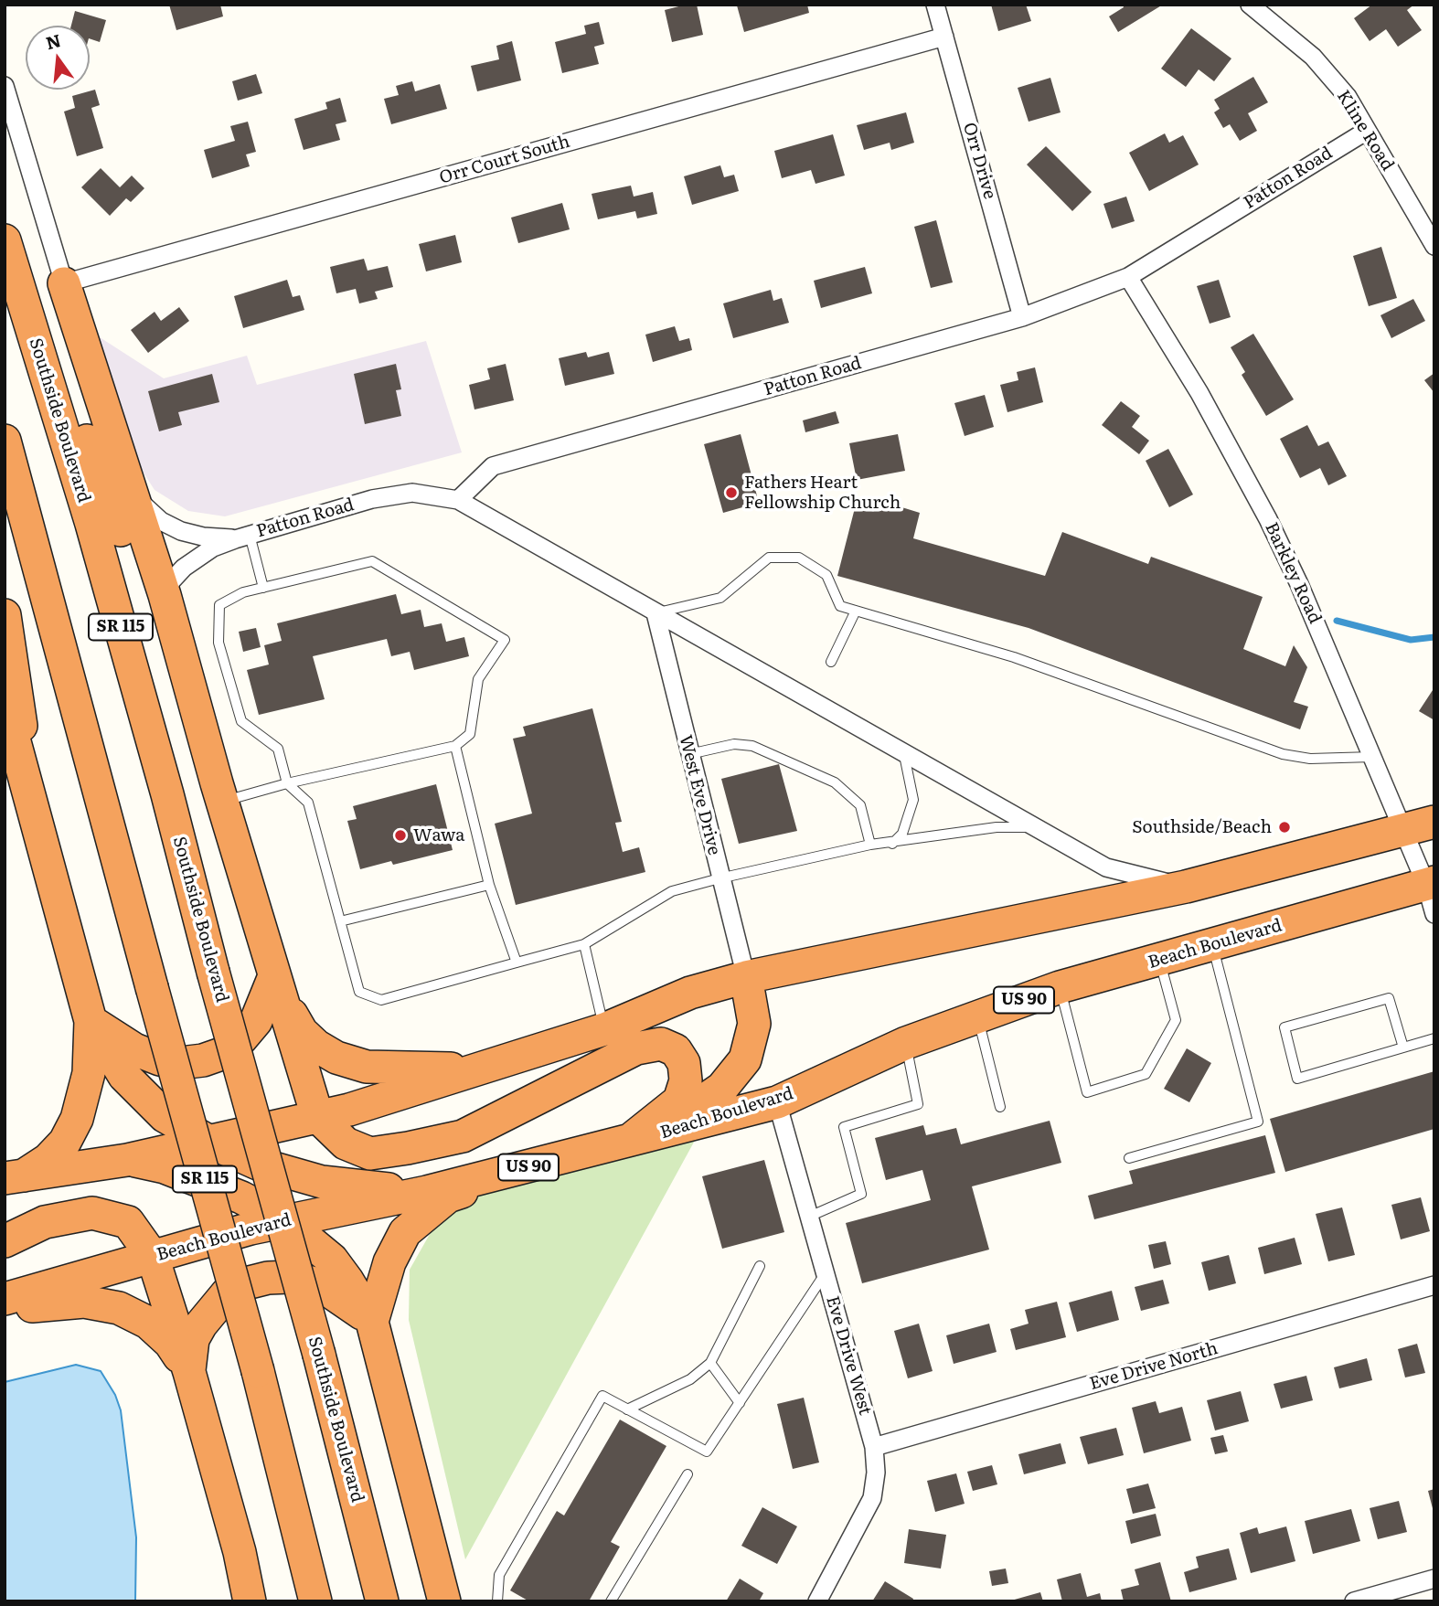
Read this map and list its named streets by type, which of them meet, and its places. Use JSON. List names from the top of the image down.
{
  "streets": {
    "highway": [
      "Southside Boulevard",
      "SR 115",
      "Beach Boulevard",
      "US 90"
    ],
    "street": [
      "Kline Road",
      "Orr Court South",
      "Orr Drive",
      "Patton Road",
      "Barkley Road",
      "West Eve Drive",
      "Eve Drive West",
      "Eve Drive North"
    ]
  },
  "crossings": [
    ["Kline Road", "Patton Road"],
    ["Orr Court South", "Orr Drive"],
    ["Orr Drive", "Patton Road"],
    ["Patton Road", "Barkley Road"],
    ["Barkley Road", "Beach Boulevard"],
    ["Beach Boulevard", "Eve Drive West"],
    ["Eve Drive West", "Eve Drive North"]
  ],
  "places": ["Fathers Heart Fellowship Church", "Southside/Beach", "Wawa"],
  "north": "top"
}
